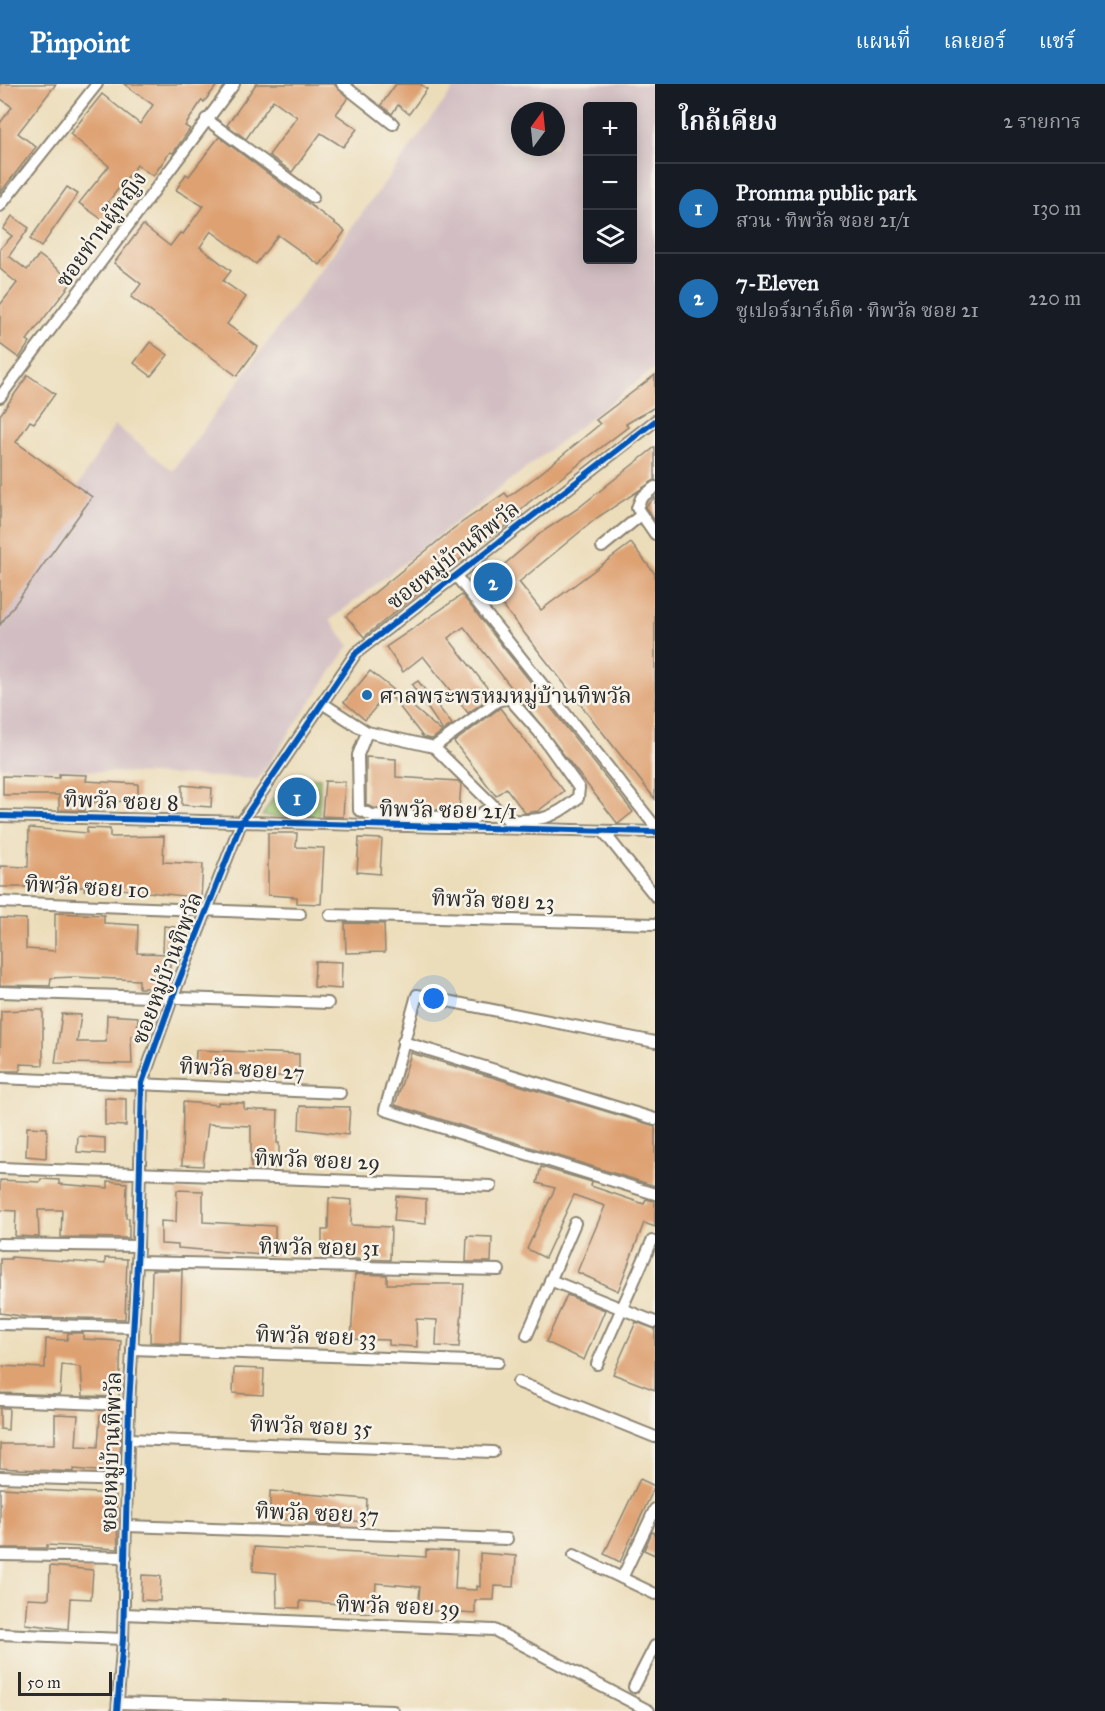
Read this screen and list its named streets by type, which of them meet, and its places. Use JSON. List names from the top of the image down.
{
  "streets": {
    "street": [
      "ซอยท่านผู้หญิง",
      "ซอยหมู่บ้านทิพวัล",
      "ทิพวัล ซอย 8",
      "ทิพวัล ซอย 21/1",
      "ทิพวัล ซอย 10",
      "ทิพวัล ซอย 23",
      "ทิพวัล ซอย 27",
      "ทิพวัล ซอย 29",
      "ทิพวัล ซอย 31",
      "ทิพวัล ซอย 33",
      "ทิพวัล ซอย 35",
      "ทิพวัล ซอย 37",
      "ทิพวัล ซอย 39"
    ]
  },
  "crossings": [
    ["ซอยหมู่บ้านทิพวัล", "ทิพวัล ซอย 8"],
    ["ซอยหมู่บ้านทิพวัล", "ทิพวัล ซอย 21/1"],
    ["ซอยหมู่บ้านทิพวัล", "ทิพวัล ซอย 10"],
    ["ซอยหมู่บ้านทิพวัล", "ทิพวัล ซอย 27"],
    ["ซอยหมู่บ้านทิพวัล", "ทิพวัล ซอย 29"],
    ["ซอยหมู่บ้านทิพวัล", "ทิพวัล ซอย 31"],
    ["ซอยหมู่บ้านทิพวัล", "ทิพวัล ซอย 33"],
    ["ซอยหมู่บ้านทิพวัล", "ทิพวัล ซอย 35"],
    ["ซอยหมู่บ้านทิพวัล", "ทิพวัล ซอย 37"],
    ["ซอยหมู่บ้านทิพวัล", "ทิพวัล ซอย 39"],
    ["ทิพวัล ซอย 8", "ทิพวัล ซอย 21/1"]
  ],
  "places": ["ศาลพระพรหมหมู่บ้านทิพวัล"],
  "scale_bar": "50 m",
  "north": "top",
  "page": {
    "header": "Pinpoint",
    "nav": ["แผนที่", "เลเยอร์", "แชร์"],
    "heading": ["ใกล้เคียง", "2 รายการ"],
    "map_buttons": ["+", "−"],
    "list": [
      {
        "mark": "1",
        "name": "Promma public park",
        "note": "สวน · ทิพวัล ซอย 21/1",
        "value": "130 m"
      },
      {
        "mark": "2",
        "name": "7-Eleven",
        "note": "ซูเปอร์มาร์เก็ต · ทิพวัล ซอย 21",
        "value": "220 m"
      }
    ],
    "pins": ["2", "1"],
    "scale": "50 m"
  }
}
